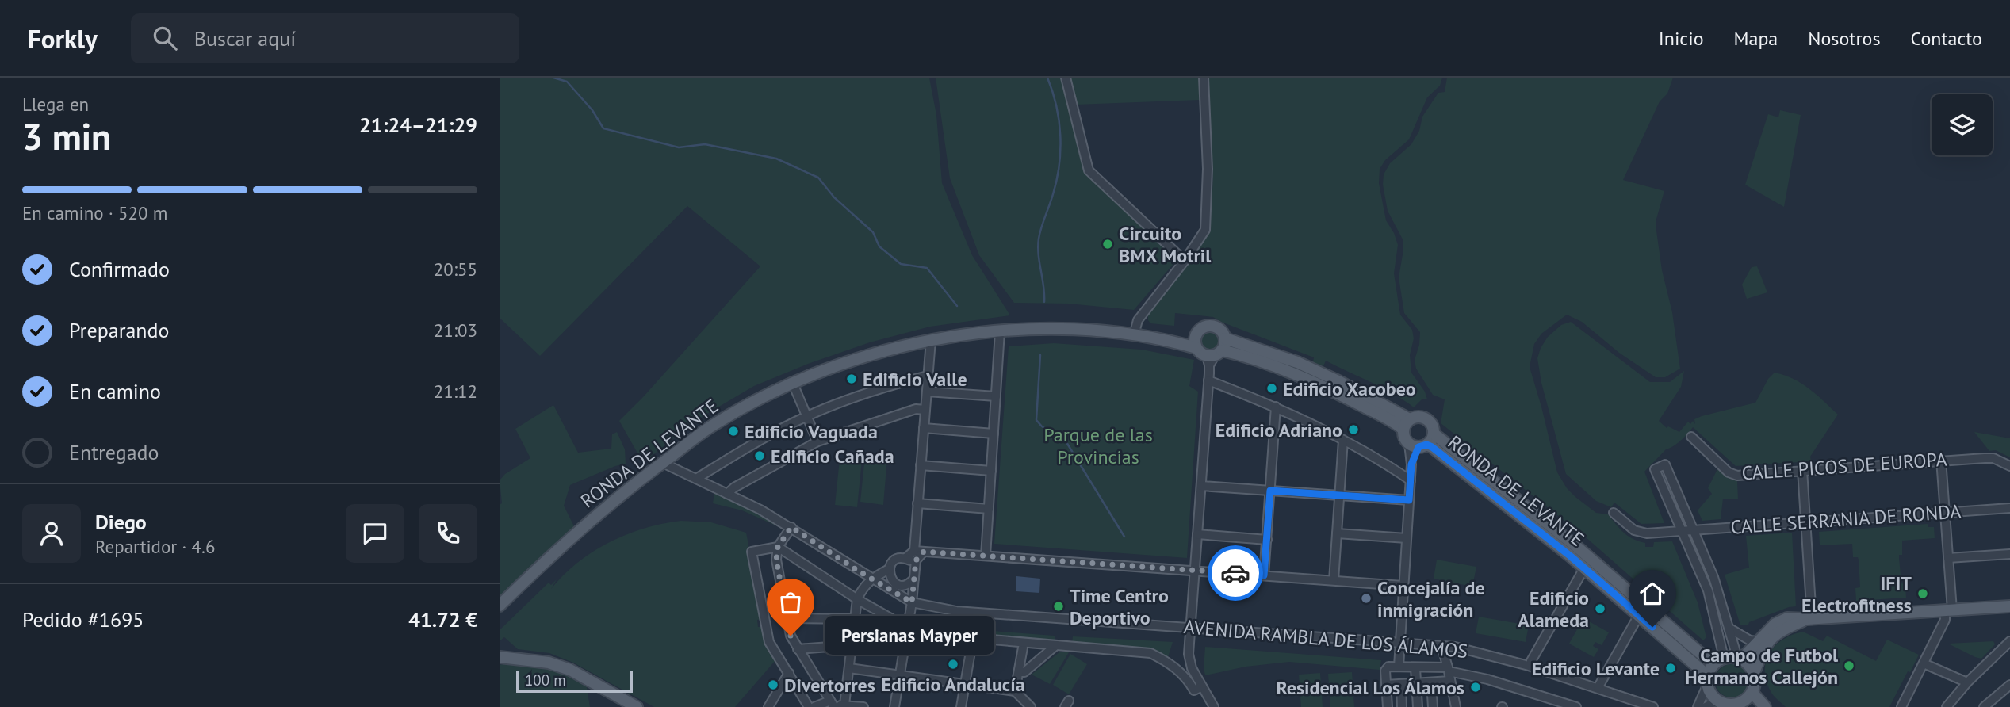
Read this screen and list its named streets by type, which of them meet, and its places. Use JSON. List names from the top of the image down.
{
  "streets": {
    "main road": ["RONDA DE LEVANTE"],
    "street": ["CALLE PICOS DE EUROPA", "CALLE SERRANIA DE RONDA", "AVENIDA RAMBLA DE LOS ÁLAMOS"]
  },
  "crossings": [
    ["RONDA DE LEVANTE", "AVENIDA RAMBLA DE LOS ÁLAMOS"]
  ],
  "parks": ["Parque de las Provincias"],
  "places": [
    "Circuito BMX Motril",
    "Edificio Valle",
    "Edificio Xacobeo",
    "Edificio Adriano",
    "Edificio Vaguada",
    "Edificio Cañada",
    "IFIT Electrofitness",
    "Concejalía de inmigración",
    "Time Centro Deportivo",
    "Edificio Alameda",
    "Persianas Mayper",
    "Edificio Andalucía",
    "Campo de Futbol Hermanos Callejón",
    "Edificio Levante",
    "Divertorres",
    "Residencial Los Álamos"
  ],
  "scale_bar": "100 m",
  "page": {
    "header": "Forkly",
    "search": "Buscar aquí",
    "nav": [
      "Inicio",
      "Mapa",
      "Nosotros",
      "Contacto"
    ],
    "heading": ["3 min", "Llega en", "21:24–21:29"],
    "panel": [
      "Diego",
      "Repartidor · 4.6",
      "Pedido #1695",
      "41.72 €"
    ],
    "bar": "En camino · 520 m",
    "list": [
      ["Confirmado", "20:55"],
      ["Preparando", "21:03"],
      ["En camino", "21:12"],
      "Entregado"
    ],
    "bubble": "Persianas Mayper",
    "scale": "100 m"
  }
}
